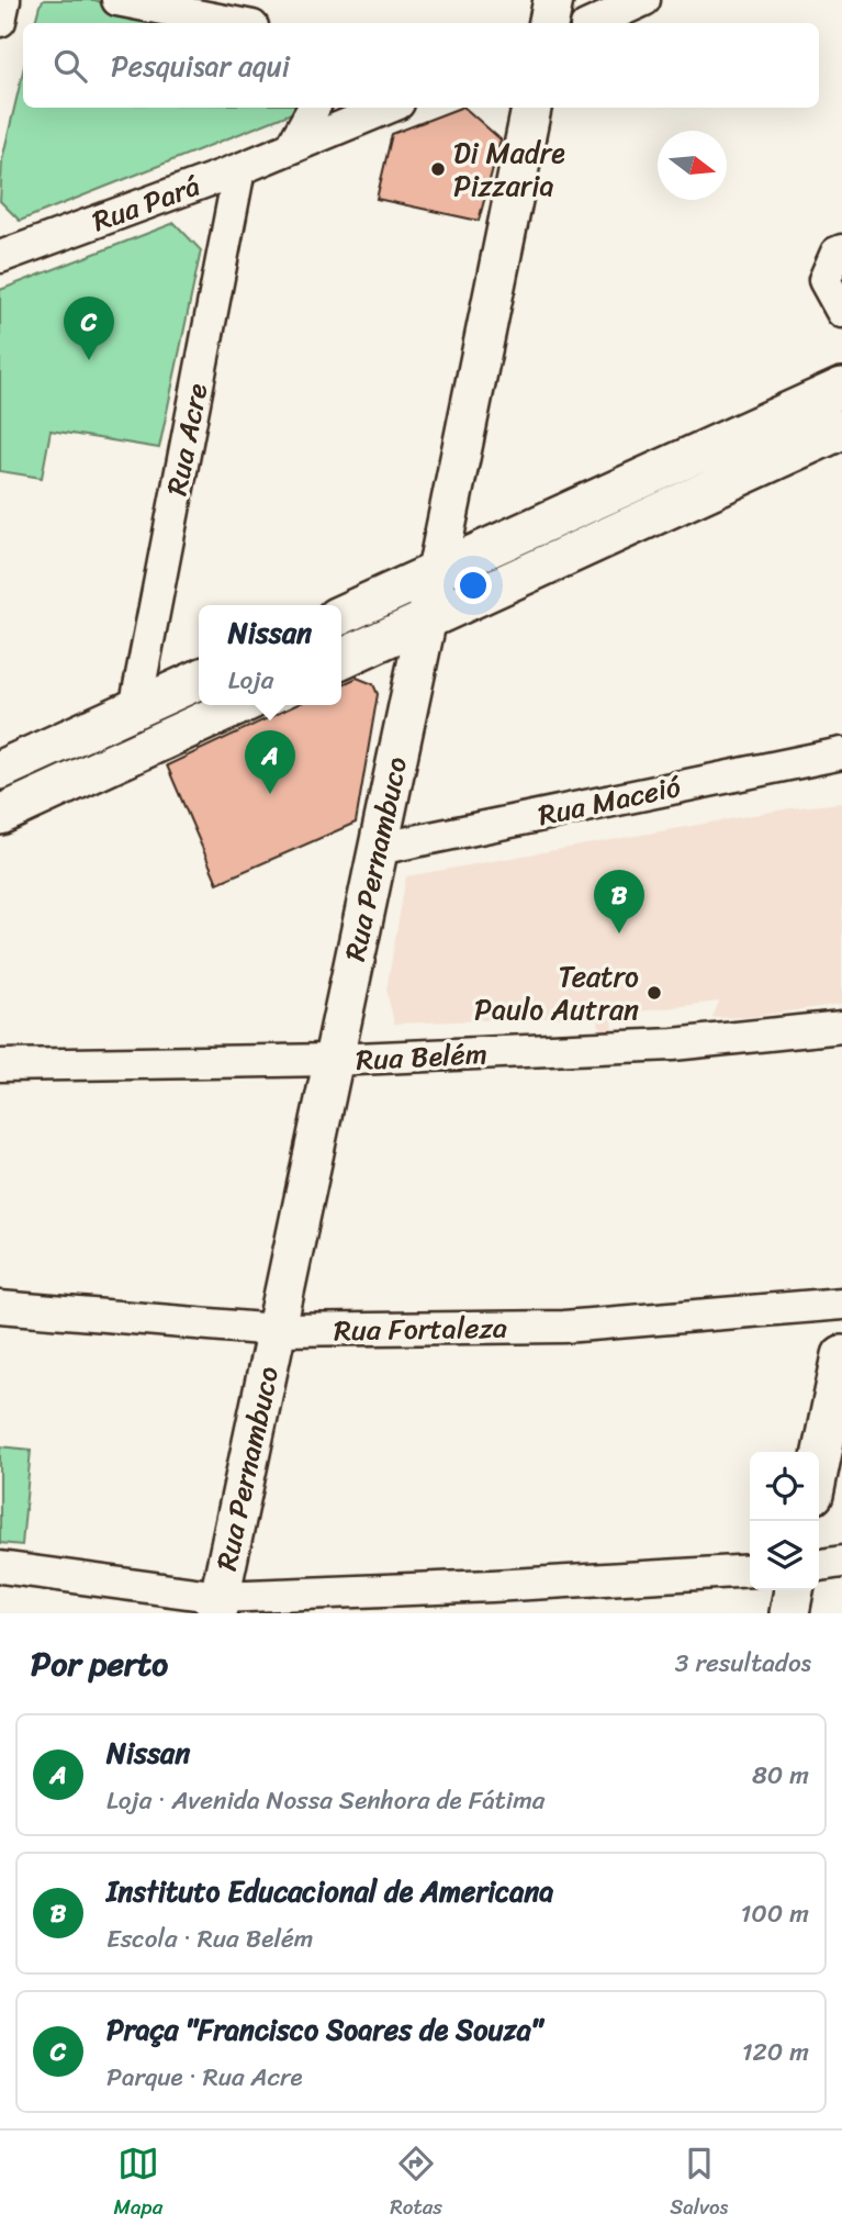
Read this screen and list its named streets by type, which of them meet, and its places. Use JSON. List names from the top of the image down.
{
  "streets": {
    "main road": ["Rua Pernambuco"],
    "street": [
      "Rua Pará",
      "Rua Acre",
      "Rua Maceió",
      "Rua Belém",
      "Rua Fortaleza"
    ]
  },
  "crossings": [
    ["Rua Pará", "Rua Acre"],
    ["Rua Maceió", "Rua Pernambuco"],
    ["Rua Pernambuco", "Rua Belém"],
    ["Rua Pernambuco", "Rua Fortaleza"]
  ],
  "places": ["Di Madre Pizzaria", "Teatro Paulo Autran"],
  "north": "right",
  "page": {
    "search": "Pesquisar aqui",
    "pins": ["C", "A", "B"],
    "popup": ["Nissan", "Loja"],
    "heading": ["Por perto", "3 resultados"],
    "list": [
      {
        "mark": "A",
        "name": "Nissan",
        "note": "Loja · Avenida Nossa Senhora de Fátima",
        "value": "80 m"
      },
      {
        "mark": "B",
        "name": "Instituto Educacional de Americana",
        "note": "Escola · Rua Belém",
        "value": "100 m"
      },
      {
        "mark": "C",
        "name": "Praça \"Francisco Soares de Souza\"",
        "note": "Parque · Rua Acre",
        "value": "120 m"
      }
    ],
    "nav": ["Mapa", "Rotas", "Salvos"]
  }
}
